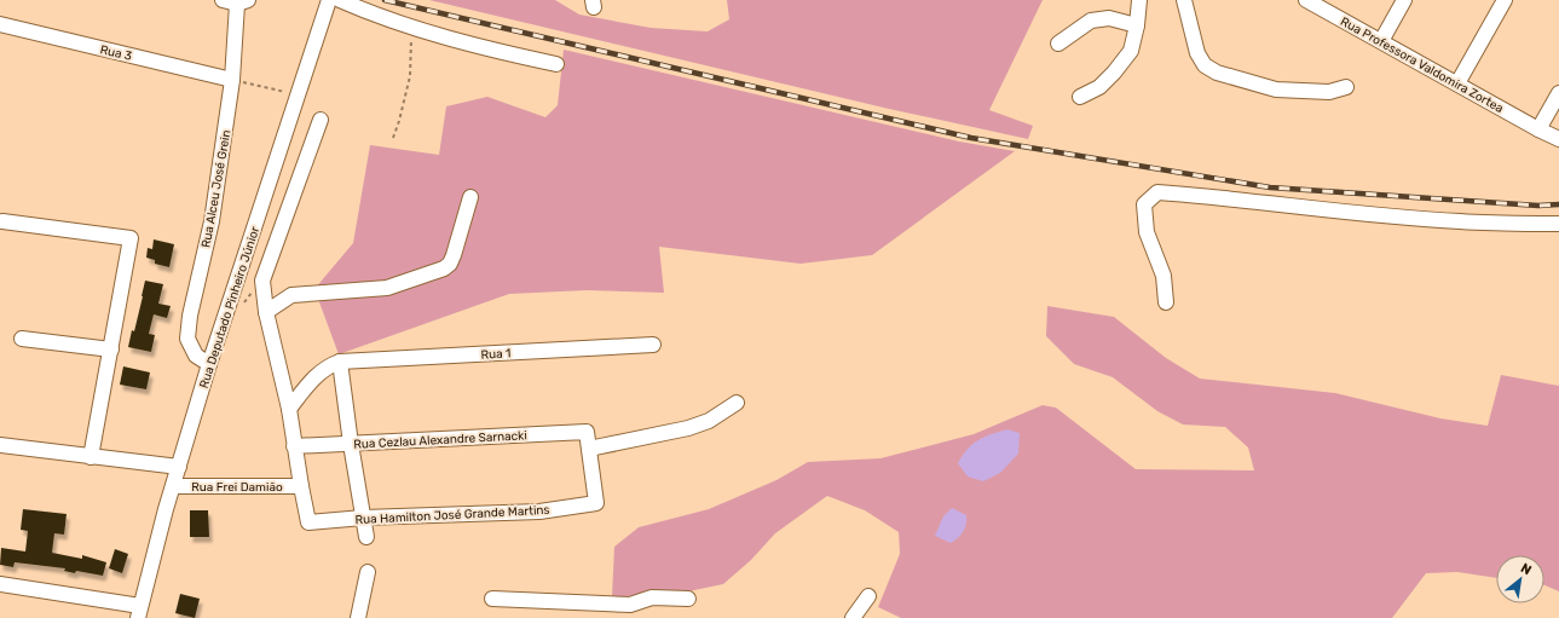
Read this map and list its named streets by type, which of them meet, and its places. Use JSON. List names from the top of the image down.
{
  "streets": {
    "street": [
      "Rua 3",
      "Rua Professora Valdomira Zortea",
      "Rua Alceu José Grein",
      "Rua Deputado Pinheiro Júnior",
      "Rua 1",
      "Rua Cezlau Alexandre Sarnacki",
      "Rua Frei Damião",
      "Rua Hamilton José Grande Martins"
    ]
  },
  "crossings": [
    ["Rua 3", "Rua Alceu José Grein"],
    ["Rua Alceu José Grein", "Rua Deputado Pinheiro Júnior"],
    ["Rua Deputado Pinheiro Júnior", "Rua Frei Damião"],
    ["Rua Cezlau Alexandre Sarnacki", "Rua Hamilton José Grande Martins"],
    ["Rua Frei Damião", "Rua Hamilton José Grande Martins"]
  ],
  "north": "top right"
}
